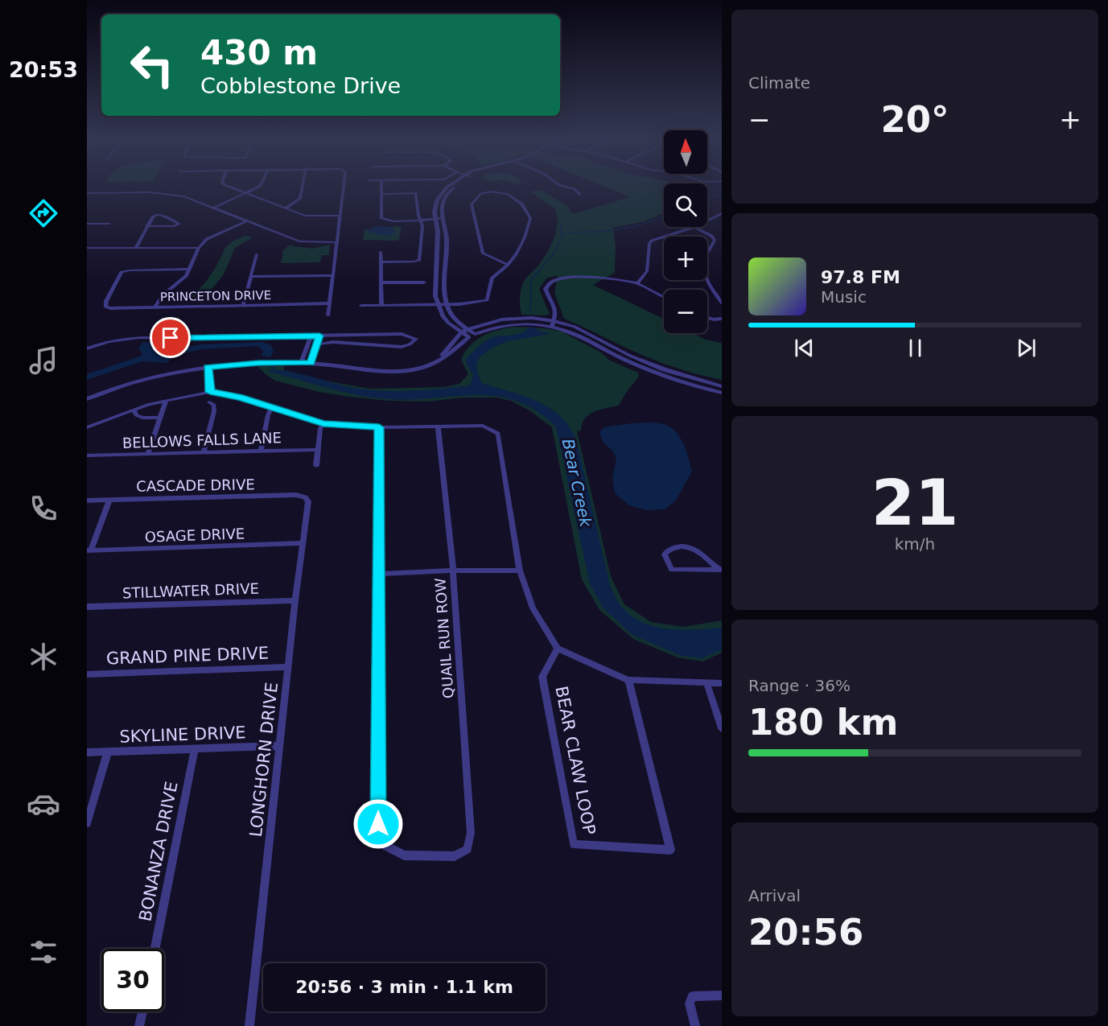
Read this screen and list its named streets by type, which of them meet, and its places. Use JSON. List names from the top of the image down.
{
  "streets": {
    "street": [
      "PRINCETON DRIVE",
      "BELLOWS FALLS LANE",
      "CASCADE DRIVE",
      "OSAGE DRIVE",
      "STILLWATER DRIVE",
      "QUAIL RUN ROW",
      "GRAND PINE DRIVE",
      "SKYLINE DRIVE",
      "LONGHORN DRIVE",
      "BEAR CLAW LOOP",
      "BONANZA DRIVE"
    ]
  },
  "crossings": [
    ["CASCADE DRIVE", "LONGHORN DRIVE"],
    ["OSAGE DRIVE", "LONGHORN DRIVE"],
    ["STILLWATER DRIVE", "LONGHORN DRIVE"],
    ["GRAND PINE DRIVE", "LONGHORN DRIVE"],
    ["SKYLINE DRIVE", "LONGHORN DRIVE"],
    ["SKYLINE DRIVE", "BONANZA DRIVE"]
  ],
  "water": ["Bear Creek"],
  "north": "top",
  "page": {
    "tabs": "20:53",
    "tile": [
      "Climate",
      ["21", "km/h"],
      ["Range · 36%", "180 km"],
      ["Arrival", "20:56"]
    ],
    "turn": ["430 m", "Cobblestone Drive"],
    "heat": ["−", "20°", "+"],
    "map_buttons": ["+", "−"],
    "song": ["97.8 FM", "Music"],
    "limit": "30",
    "trip": "20:56 · 3 min · 1.1 km"
  }
}
